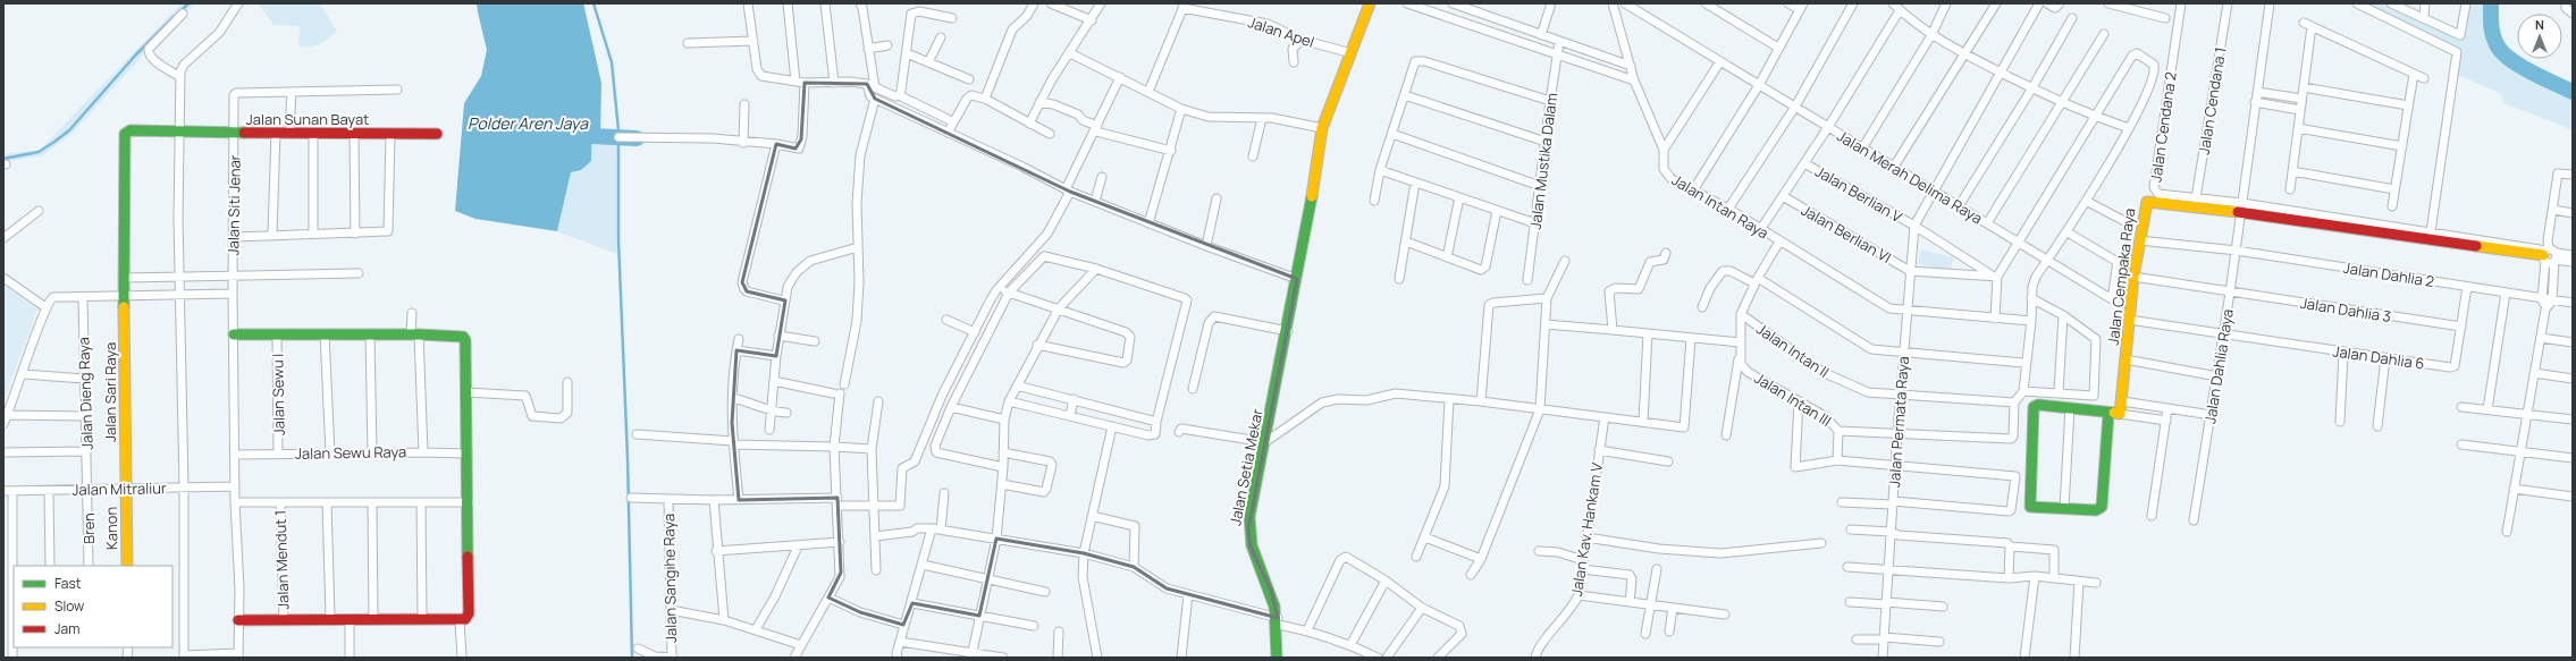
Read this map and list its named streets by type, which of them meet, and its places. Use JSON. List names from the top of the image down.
{
  "streets": {
    "street": [
      "Jalan Apel",
      "Jalan Cendana 1",
      "Jalan Sunan Bayat",
      "Jalan Cendana 2",
      "Jalan Mustika Dalam",
      "Jalan Merah Delima Raya",
      "Jalan Berlian V",
      "Jalan Siti Jenar",
      "Jalan Intan Raya",
      "Jalan Berlian VI",
      "Jalan Dahlia 2",
      "Jalan Cempaka Raya",
      "Jalan Dahlia 3",
      "Jalan Intan II",
      "Jalan Dahlia 6",
      "Jalan Dahlia Raya",
      "Jalan Sari Raya",
      "Jalan Dieng Raya",
      "Jalan Sewu I",
      "Jalan Intan III",
      "Jalan Permata Raya",
      "Jalan Sewu Raya",
      "Jalan Setia Mekar",
      "Jalan Mitraliur",
      "Bren",
      "Kanon",
      "Jalan Kav. Hankam V",
      "Jalan Mendut 1",
      "Jalan Sangihe Raya"
    ]
  },
  "crossings": [
    ["Jalan Apel", "Jalan Setia Mekar"],
    ["Jalan Cendana 1", "Jalan Cendana 2"],
    ["Jalan Sunan Bayat", "Jalan Siti Jenar"],
    ["Jalan Sunan Bayat", "Jalan Sari Raya"],
    ["Jalan Cendana 2", "Jalan Cempaka Raya"],
    ["Jalan Cendana 2", "Jalan Dahlia Raya"],
    ["Jalan Merah Delima Raya", "Jalan Permata Raya"],
    ["Jalan Berlian V", "Jalan Permata Raya"],
    ["Jalan Siti Jenar", "Jalan Sewu Raya"],
    ["Jalan Siti Jenar", "Jalan Mitraliur"],
    ["Jalan Intan Raya", "Jalan Permata Raya"],
    ["Jalan Berlian VI", "Jalan Permata Raya"],
    ["Jalan Dahlia 2", "Jalan Cempaka Raya"],
    ["Jalan Dahlia 2", "Jalan Dahlia 6"],
    ["Jalan Dahlia 2", "Jalan Dahlia Raya"],
    ["Jalan Cempaka Raya", "Jalan Dahlia 3"],
    ["Jalan Cempaka Raya", "Jalan Dahlia 6"],
    ["Jalan Cempaka Raya", "Jalan Dahlia Raya"],
    ["Jalan Dahlia 3", "Jalan Dahlia 6"],
    ["Jalan Dahlia 3", "Jalan Dahlia Raya"],
    ["Jalan Intan II", "Jalan Intan III"],
    ["Jalan Intan II", "Jalan Permata Raya"],
    ["Jalan Dahlia 6", "Jalan Dahlia Raya"],
    ["Jalan Sari Raya", "Jalan Mitraliur"],
    ["Jalan Sari Raya", "Kanon"],
    ["Jalan Dieng Raya", "Jalan Mitraliur"],
    ["Jalan Dieng Raya", "Bren"],
    ["Jalan Sewu I", "Jalan Sewu Raya"],
    ["Jalan Intan III", "Jalan Permata Raya"],
    ["Jalan Mitraliur", "Bren"],
    ["Jalan Mitraliur", "Kanon"]
  ],
  "water": ["Polder Aren Jaya"],
  "legend": ["Fast", "Slow", "Jam"],
  "north": "top"
}
